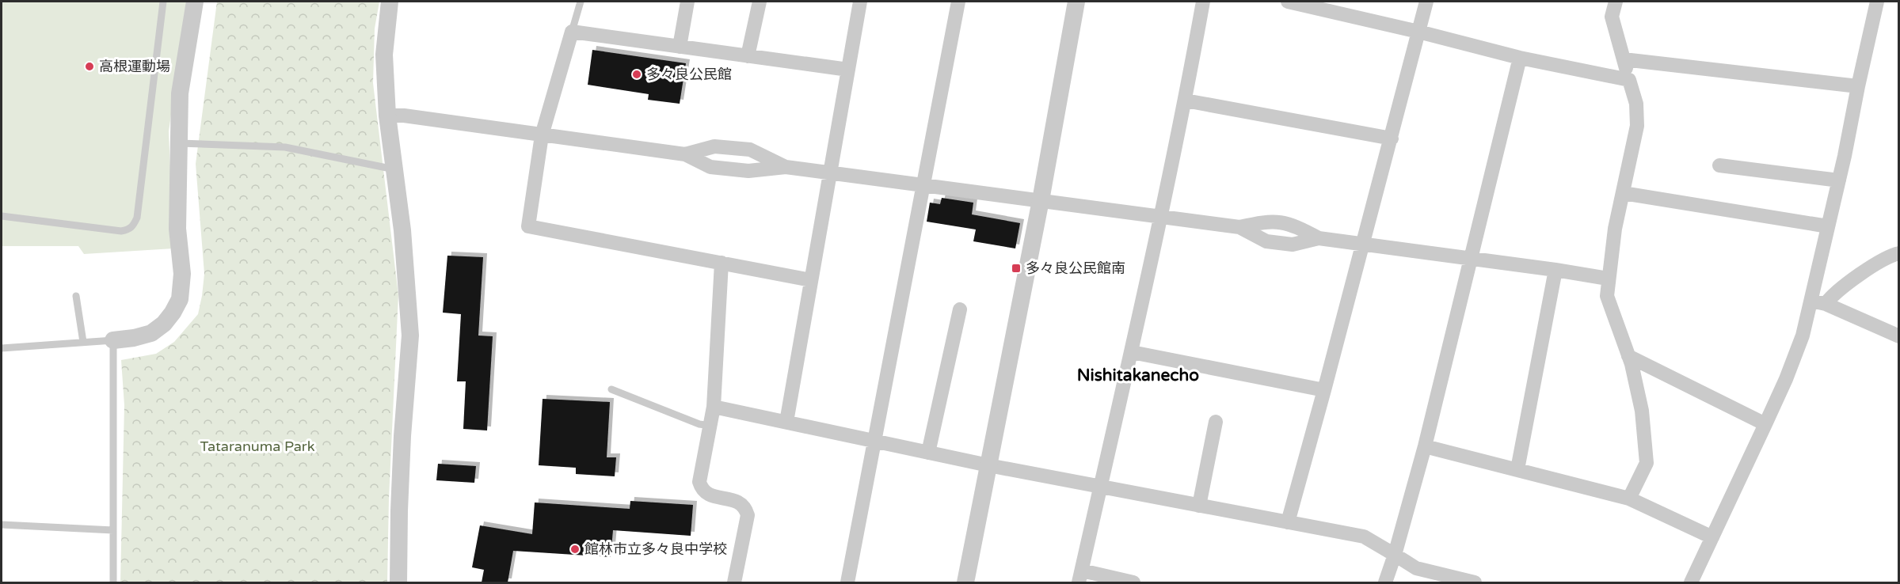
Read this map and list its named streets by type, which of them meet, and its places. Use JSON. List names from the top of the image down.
{
  "districts": ["Nishitakanecho"],
  "parks": ["Tataranuma Park"],
  "places": {
    "other": ["高根運動場", "多々良公民館", "館林市立多々良中学校"],
    "transit": ["多々良公民館南"]
  }
}
